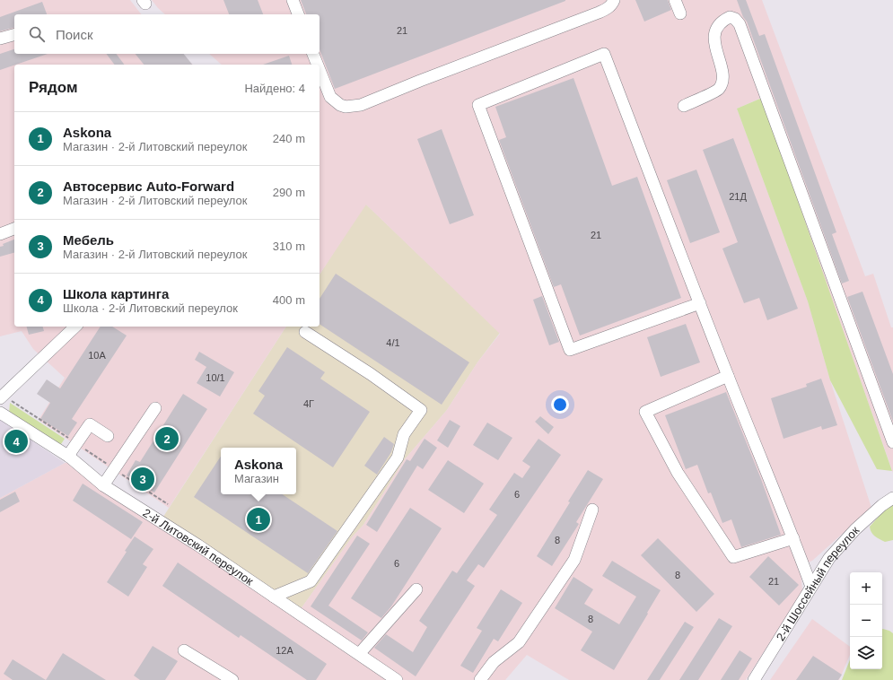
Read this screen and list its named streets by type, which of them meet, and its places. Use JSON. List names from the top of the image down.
{
  "streets": {
    "street": ["2-й Литовский переулок", "2-й Шоссейный переулок"]
  },
  "house_numbers": [
    "21",
    "21Д",
    "21",
    "4/1",
    "10А",
    "10/1",
    "4Г",
    "6",
    "8",
    "6",
    "8",
    "21",
    "8",
    "12А"
  ],
  "page": {
    "search": "Поиск",
    "heading": ["Рядом", "Найдено: 4"],
    "list": [
      {
        "mark": "1",
        "name": "Askona",
        "note": "Магазин · 2-й Литовский переулок",
        "value": "240 m"
      },
      {
        "mark": "2",
        "name": "Автосервис Auto-Forward",
        "note": "Магазин · 2-й Литовский переулок",
        "value": "290 m"
      },
      {
        "mark": "3",
        "name": "Мебель",
        "note": "Магазин · 2-й Литовский переулок",
        "value": "310 m"
      },
      {
        "mark": "4",
        "name": "Школа картинга",
        "note": "Школа · 2-й Литовский переулок",
        "value": "400 m"
      }
    ],
    "pins": [
      "2",
      "4",
      "3",
      "1"
    ],
    "popup": ["Askona", "Магазин"],
    "map_buttons": ["+", "−"]
  }
}
